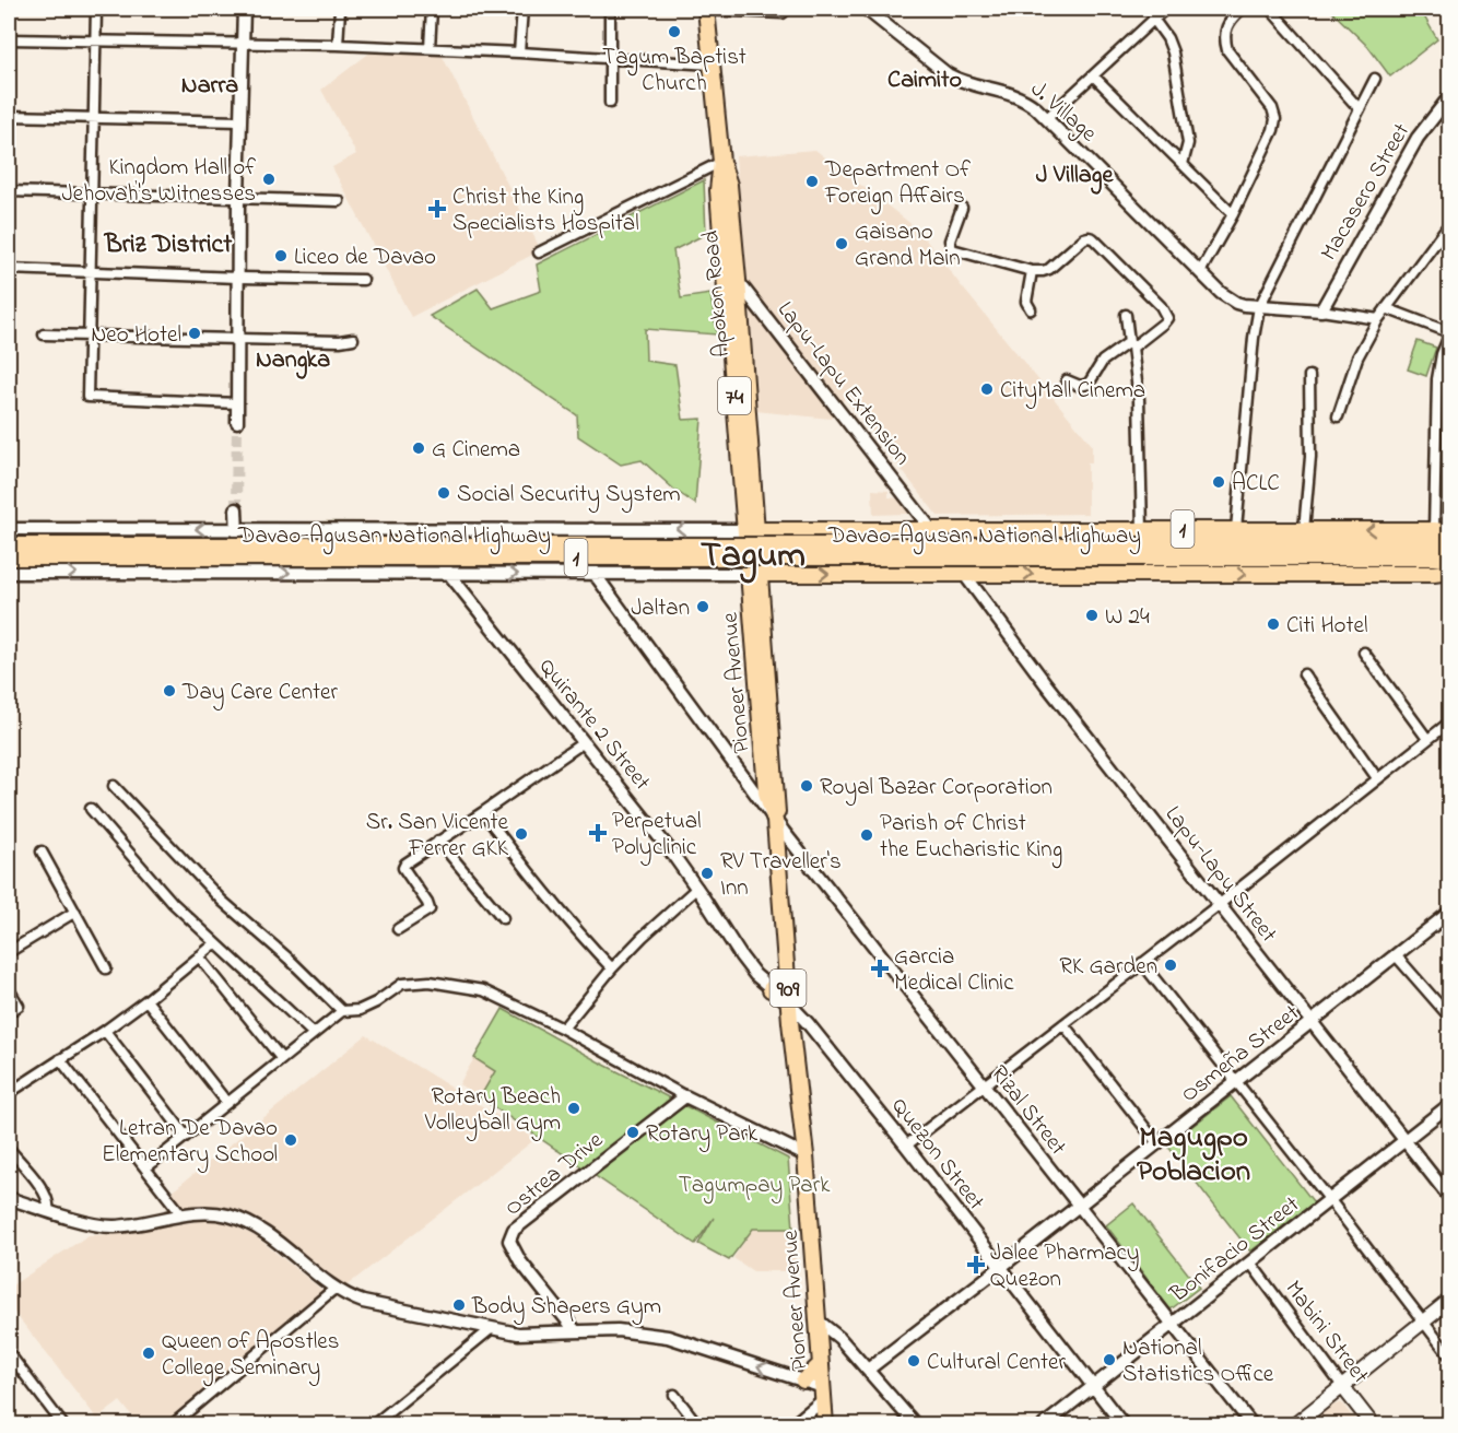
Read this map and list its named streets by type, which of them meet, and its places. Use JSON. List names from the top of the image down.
{
  "streets": {
    "highway": [
      "Apokon Road",
      "74",
      "1",
      "Davao-Agusan National Highway",
      "Pioneer Avenue",
      "909"
    ],
    "main road": ["Mabini Street"],
    "street": [
      "J. Village",
      "Macasero Street",
      "Lapu-Lapu Extension",
      "Quirante 2 Street",
      "Lapu-Lapu Street",
      "Osmeña Street",
      "Rizal Street",
      "Quezon Street",
      "Ostrea Drive",
      "Bonifacio Street"
    ]
  },
  "crossings": [
    ["J. Village", "Macasero Street"],
    ["Apokon Road", "Lapu-Lapu Extension"],
    ["Apokon Road", "Davao-Agusan National Highway"],
    ["Apokon Road", "Pioneer Avenue"],
    ["Lapu-Lapu Extension", "Davao-Agusan National Highway"],
    ["Lapu-Lapu Extension", "Lapu-Lapu Street"],
    ["Davao-Agusan National Highway", "Pioneer Avenue"],
    ["Davao-Agusan National Highway", "Lapu-Lapu Street"],
    ["Davao-Agusan National Highway", "Rizal Street"],
    ["Pioneer Avenue", "Quirante 2 Street"],
    ["Pioneer Avenue", "Rizal Street"],
    ["Pioneer Avenue", "Quezon Street"],
    ["Quirante 2 Street", "Quezon Street"],
    ["Lapu-Lapu Street", "Osmeña Street"],
    ["Lapu-Lapu Street", "Bonifacio Street"],
    ["Osmeña Street", "Rizal Street"],
    ["Osmeña Street", "Quezon Street"],
    ["Rizal Street", "Bonifacio Street"],
    ["Quezon Street", "Bonifacio Street"],
    ["Bonifacio Street", "Mabini Street"]
  ],
  "districts": [
    "Caimito",
    "Narra",
    "J Village",
    "Briz District",
    "Nangka",
    "Tagum",
    "Magugpo Poblacion"
  ],
  "parks": ["Tagumpay Park"],
  "places": {
    "other": [
      "Tagum Baptist Church",
      "Kingdom Hall of Jehovah's Witnesses",
      "Department Of Foreign Affairs",
      "Gaisano Grand Main",
      "Liceo de Davao",
      "Neo Hotel",
      "CityMall Cinema",
      "G Cinema",
      "ACLC",
      "Social Security System",
      "Jaltan",
      "W 24",
      "Citi Hotel",
      "Day Care Center",
      "Royal Bazar Corporation",
      "Sr. San Vicente Ferrer GKK",
      "Parish of Christ the Eucharistic King",
      "RV Traveller's Inn",
      "RK Garden",
      "Rotary Beach Volleyball Gym",
      "Rotary Park",
      "Letran De Davao Elementary School",
      "Body Shapers Gym",
      "Queen of Apostles College Seminary",
      "National Statistics Office",
      "Cultural Center"
    ],
    "health": [
      "Christ the King Specialists Hospital",
      "Perpetual Polyclinic",
      "Garcia Medical Clinic",
      "Jalee Pharmacy Quezon"
    ]
  }
}
